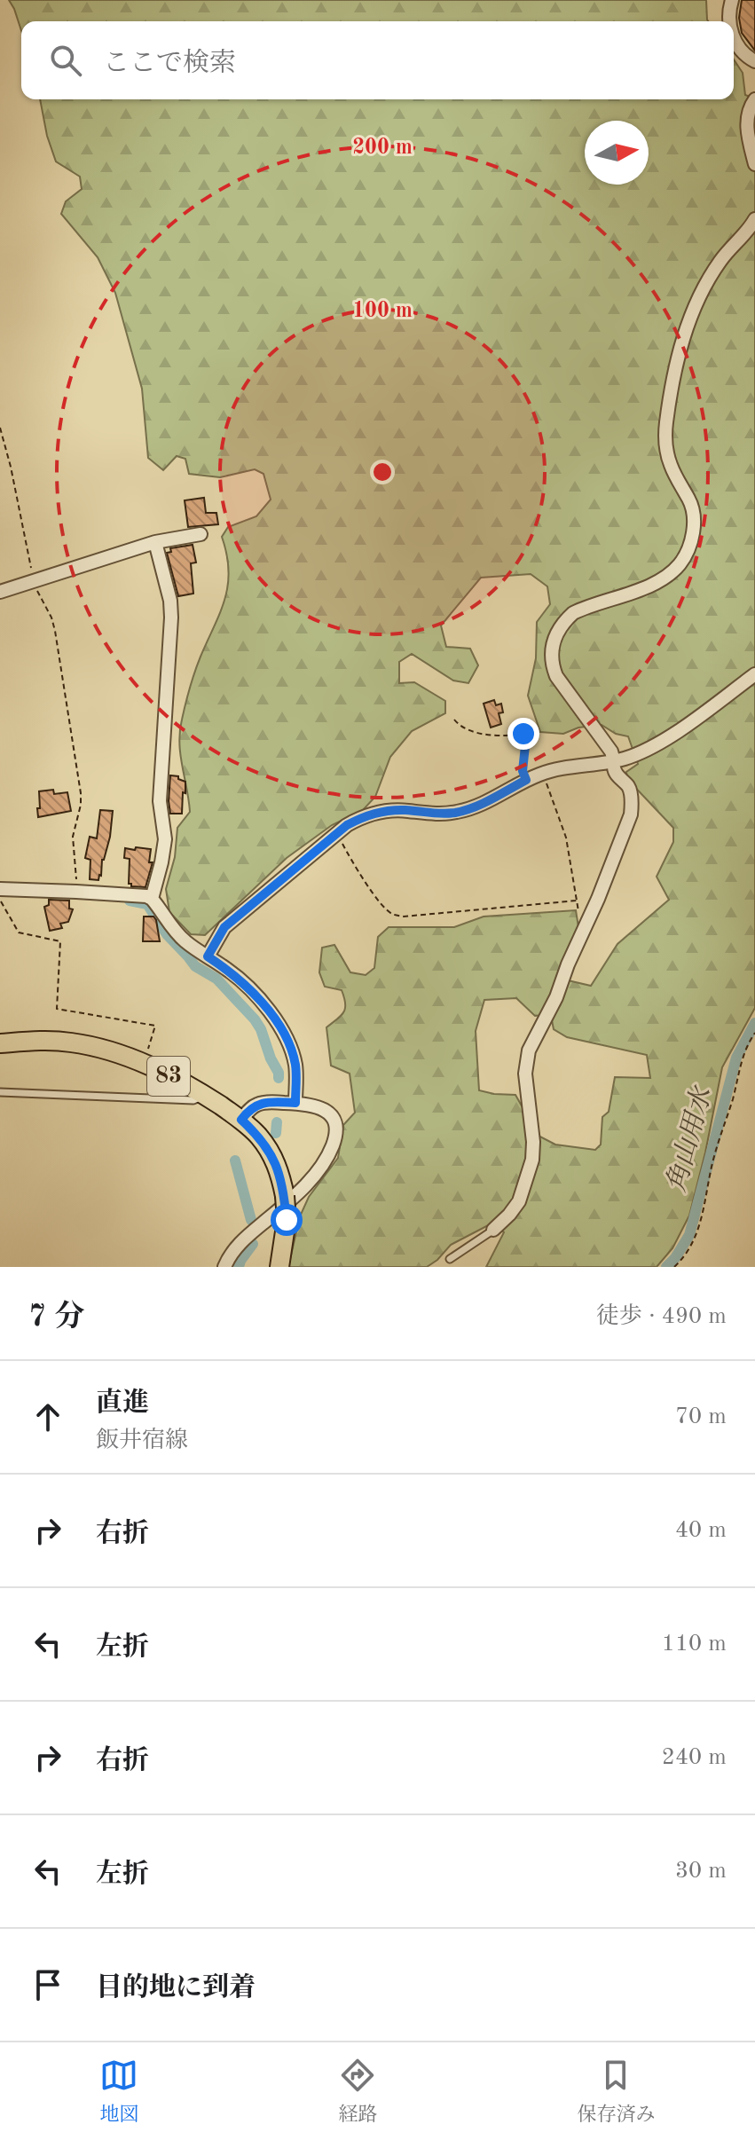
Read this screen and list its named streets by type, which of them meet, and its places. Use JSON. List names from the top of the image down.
{
  "streets": {
    "main road": ["83"]
  },
  "water": ["角山用水"],
  "north": "right",
  "page": {
    "search": "ここで検索",
    "heading": ["7 分", "徒歩 · 490 m"],
    "list": [
      ["直進", "飯井宿線", "70 m"],
      ["右折", "40 m"],
      ["左折", "110 m"],
      ["右折", "240 m"],
      ["左折", "30 m"],
      "目的地に到着"
    ],
    "nav": ["地図", "経路", "保存済み"]
  },
  "rings": ["200 m", "100 m"]
}
